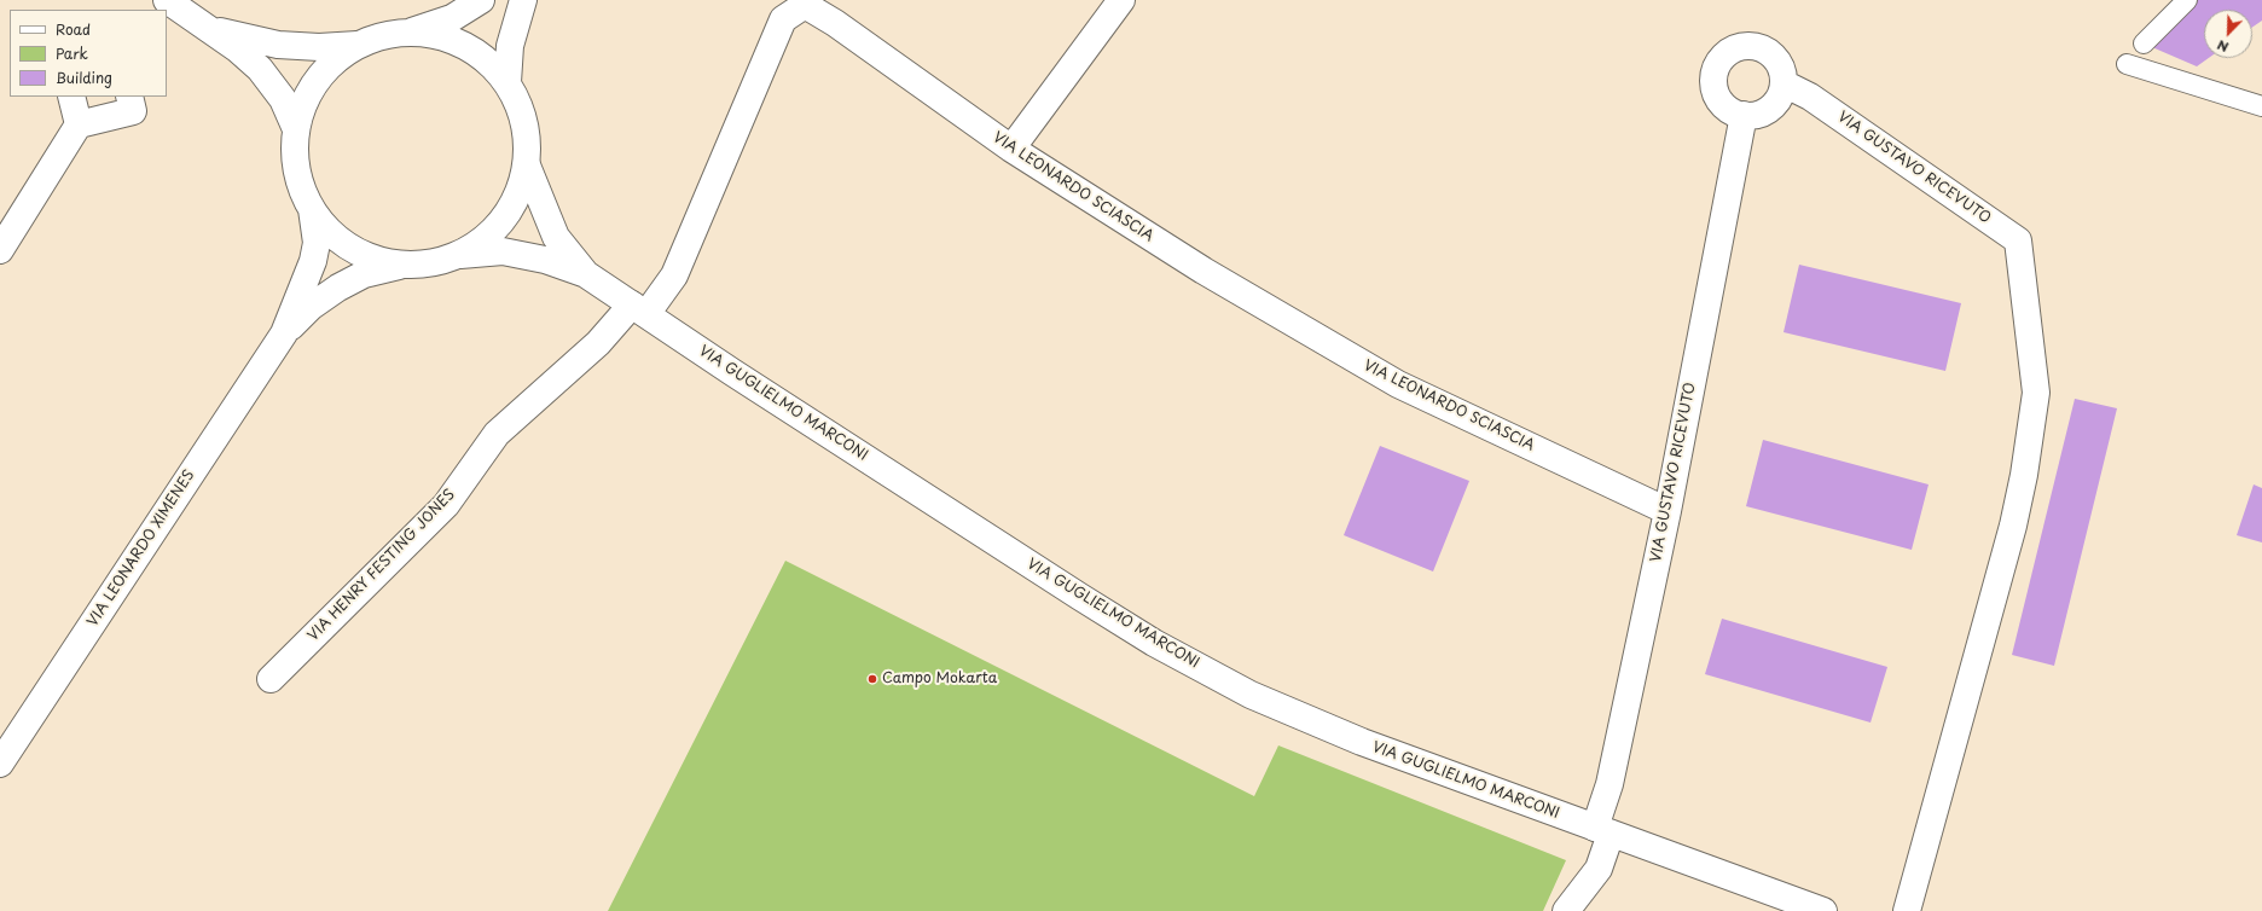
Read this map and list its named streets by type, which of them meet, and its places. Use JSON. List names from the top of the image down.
{
  "streets": {
    "street": [
      "VIA GUSTAVO RICEVUTO",
      "VIA LEONARDO SCIASCIA",
      "VIA GUGLIELMO MARCONI",
      "VIA LEONARDO XIMENES",
      "VIA HENRY FESTING JONES"
    ]
  },
  "crossings": [
    ["VIA GUSTAVO RICEVUTO", "VIA LEONARDO SCIASCIA"],
    ["VIA GUSTAVO RICEVUTO", "VIA GUGLIELMO MARCONI"],
    ["VIA LEONARDO SCIASCIA", "VIA GUGLIELMO MARCONI"],
    ["VIA LEONARDO SCIASCIA", "VIA HENRY FESTING JONES"],
    ["VIA GUGLIELMO MARCONI", "VIA HENRY FESTING JONES"]
  ],
  "places": ["Campo Mokarta"],
  "legend": ["Road", "Park", "Building"],
  "north": "bottom left"
}
